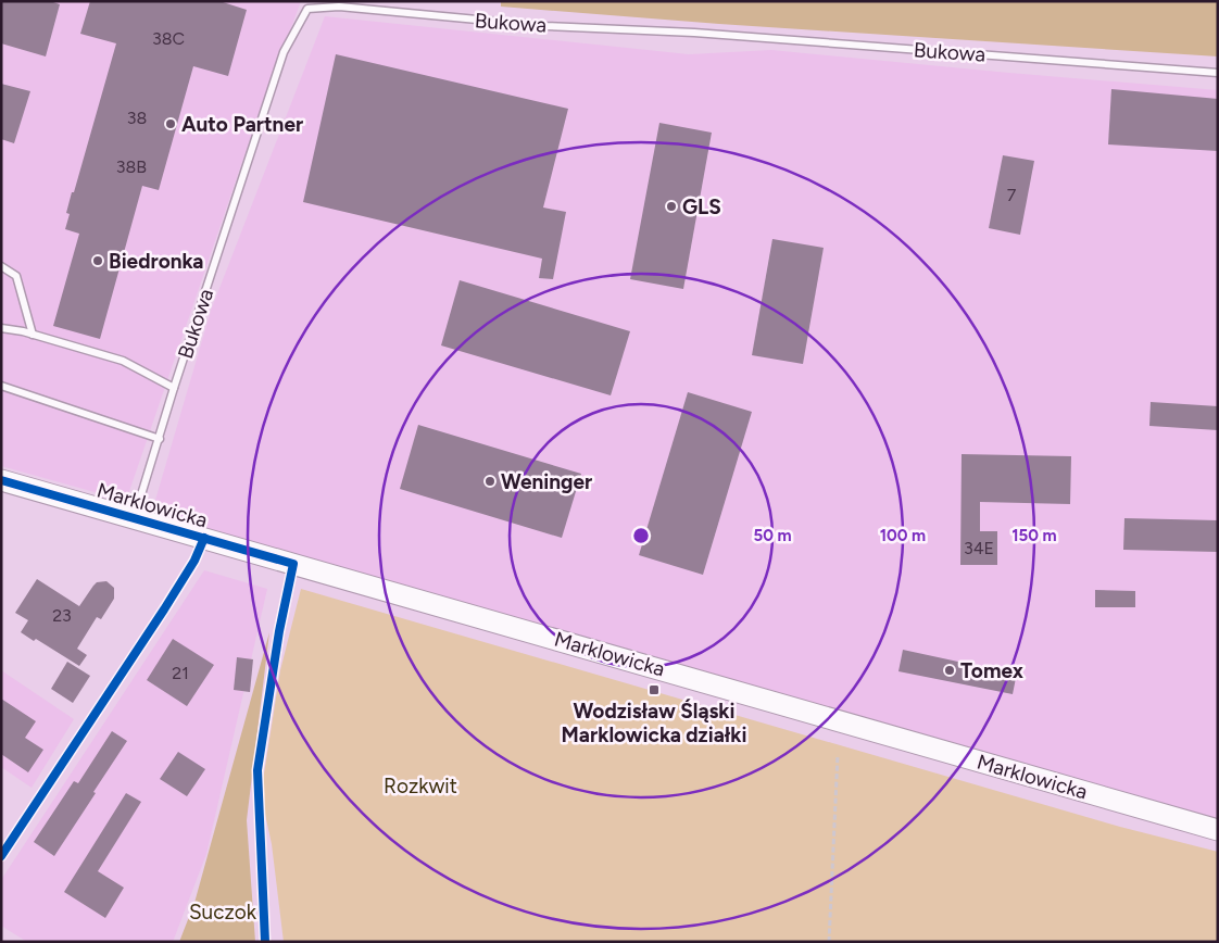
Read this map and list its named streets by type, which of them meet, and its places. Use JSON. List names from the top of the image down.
{
  "streets": {
    "main road": ["Marklowicka"],
    "lane": ["Bukowa"]
  },
  "crossings": [
    ["Bukowa", "Marklowicka"]
  ],
  "parks": ["Rozkwit", "Suczok"],
  "places": {
    "other": [
      "Auto Partner",
      "GLS",
      "Biedronka",
      "Weninger",
      "Tomex"
    ],
    "transit": ["Wodzisław Śląski Marklowicka działki"]
  },
  "house_numbers": [
    "38C",
    "38",
    "38B",
    "7",
    "34E",
    "23",
    "21"
  ],
  "rings": ["50 m", "100 m", "150 m"]
}
